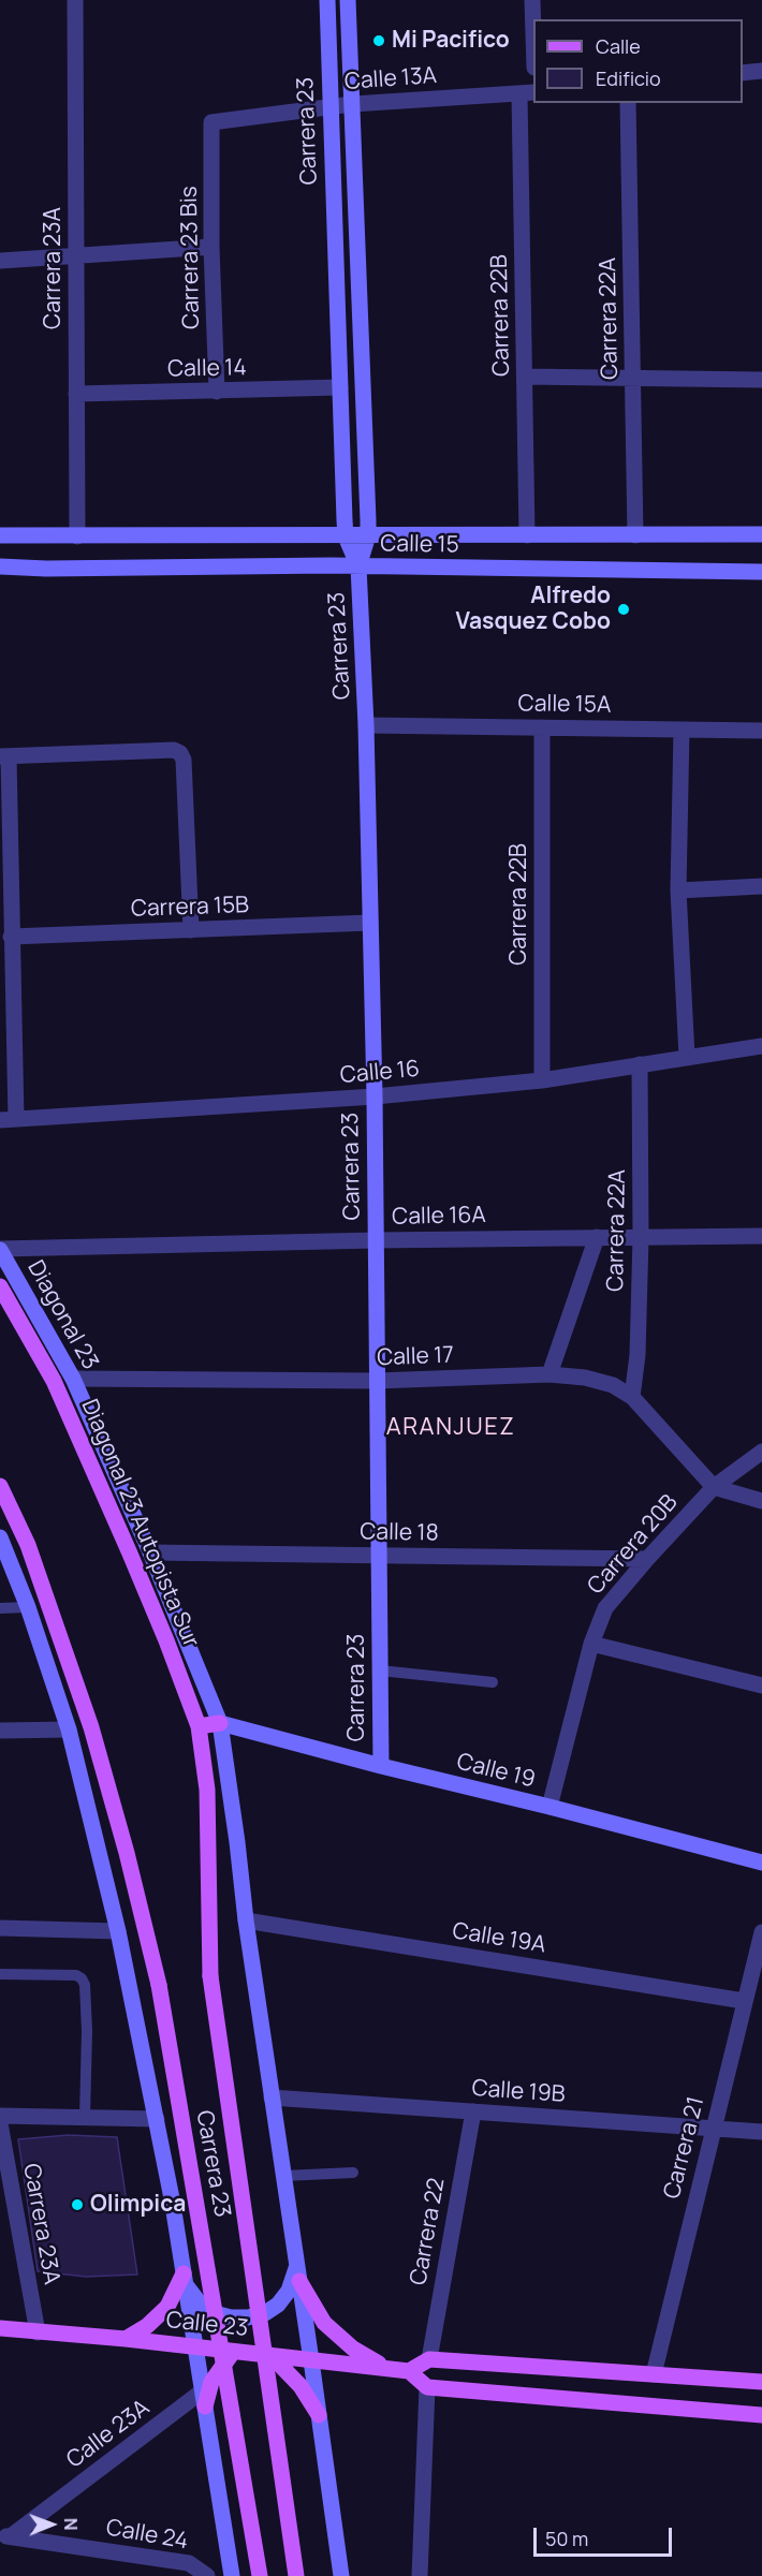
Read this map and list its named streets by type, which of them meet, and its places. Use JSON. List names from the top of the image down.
{
  "streets": {
    "main road": ["Carrera 23", "Diagonal 23 Autopista Sur", "Calle 23"],
    "street": [
      "Calle 13A",
      "Carrera 23 Bis",
      "Carrera 23A",
      "Carrera 22B",
      "Carrera 22A",
      "Calle 14",
      "Calle 15",
      "Calle 15A",
      "Carrera 15B",
      "Calle 16",
      "Calle 16A",
      "Diagonal 23",
      "Calle 17",
      "Calle 18",
      "Carrera 20B",
      "Calle 19",
      "Calle 19A",
      "Calle 19B",
      "Carrera 21",
      "Carrera 22",
      "Calle 23A",
      "Calle 24"
    ]
  },
  "crossings": [
    ["Calle 13A", "Carrera 23"],
    ["Calle 13A", "Carrera 23 Bis"],
    ["Calle 13A", "Carrera 22B"],
    ["Carrera 23", "Calle 14"],
    ["Carrera 23", "Calle 15"],
    ["Carrera 23", "Calle 15A"],
    ["Carrera 23", "Carrera 15B"],
    ["Carrera 23", "Calle 16"],
    ["Carrera 23", "Calle 16A"],
    ["Carrera 23", "Calle 17"],
    ["Carrera 23", "Diagonal 23 Autopista Sur"],
    ["Carrera 23", "Calle 18"],
    ["Carrera 23", "Calle 19"],
    ["Carrera 23", "Calle 23"],
    ["Carrera 23", "Calle 23A"],
    ["Carrera 23 Bis", "Calle 14"],
    ["Carrera 23A", "Calle 14"],
    ["Carrera 23A", "Calle 15"],
    ["Carrera 23A", "Calle 23"],
    ["Carrera 22B", "Calle 15"],
    ["Carrera 22B", "Calle 15A"],
    ["Carrera 22B", "Calle 16"],
    ["Carrera 22A", "Calle 15"],
    ["Carrera 22A", "Calle 16"],
    ["Carrera 22A", "Calle 16A"],
    ["Carrera 22A", "Calle 17"],
    ["Calle 16A", "Diagonal 23"],
    ["Diagonal 23", "Calle 17"],
    ["Diagonal 23", "Calle 18"],
    ["Diagonal 23", "Calle 19"],
    ["Calle 17", "Carrera 20B"],
    ["Calle 18", "Carrera 20B"],
    ["Carrera 20B", "Calle 19"],
    ["Calle 19A", "Carrera 21"],
    ["Calle 19B", "Carrera 21"],
    ["Calle 19B", "Carrera 22"],
    ["Calle 23A", "Calle 24"]
  ],
  "districts": ["ARANJUEZ"],
  "places": ["Mi Pacifico", "Alfredo Vasquez Cobo", "Olimpica"],
  "legend": ["Calle", "Edificio"],
  "scale_bar": "50 m",
  "north": "right"
}
